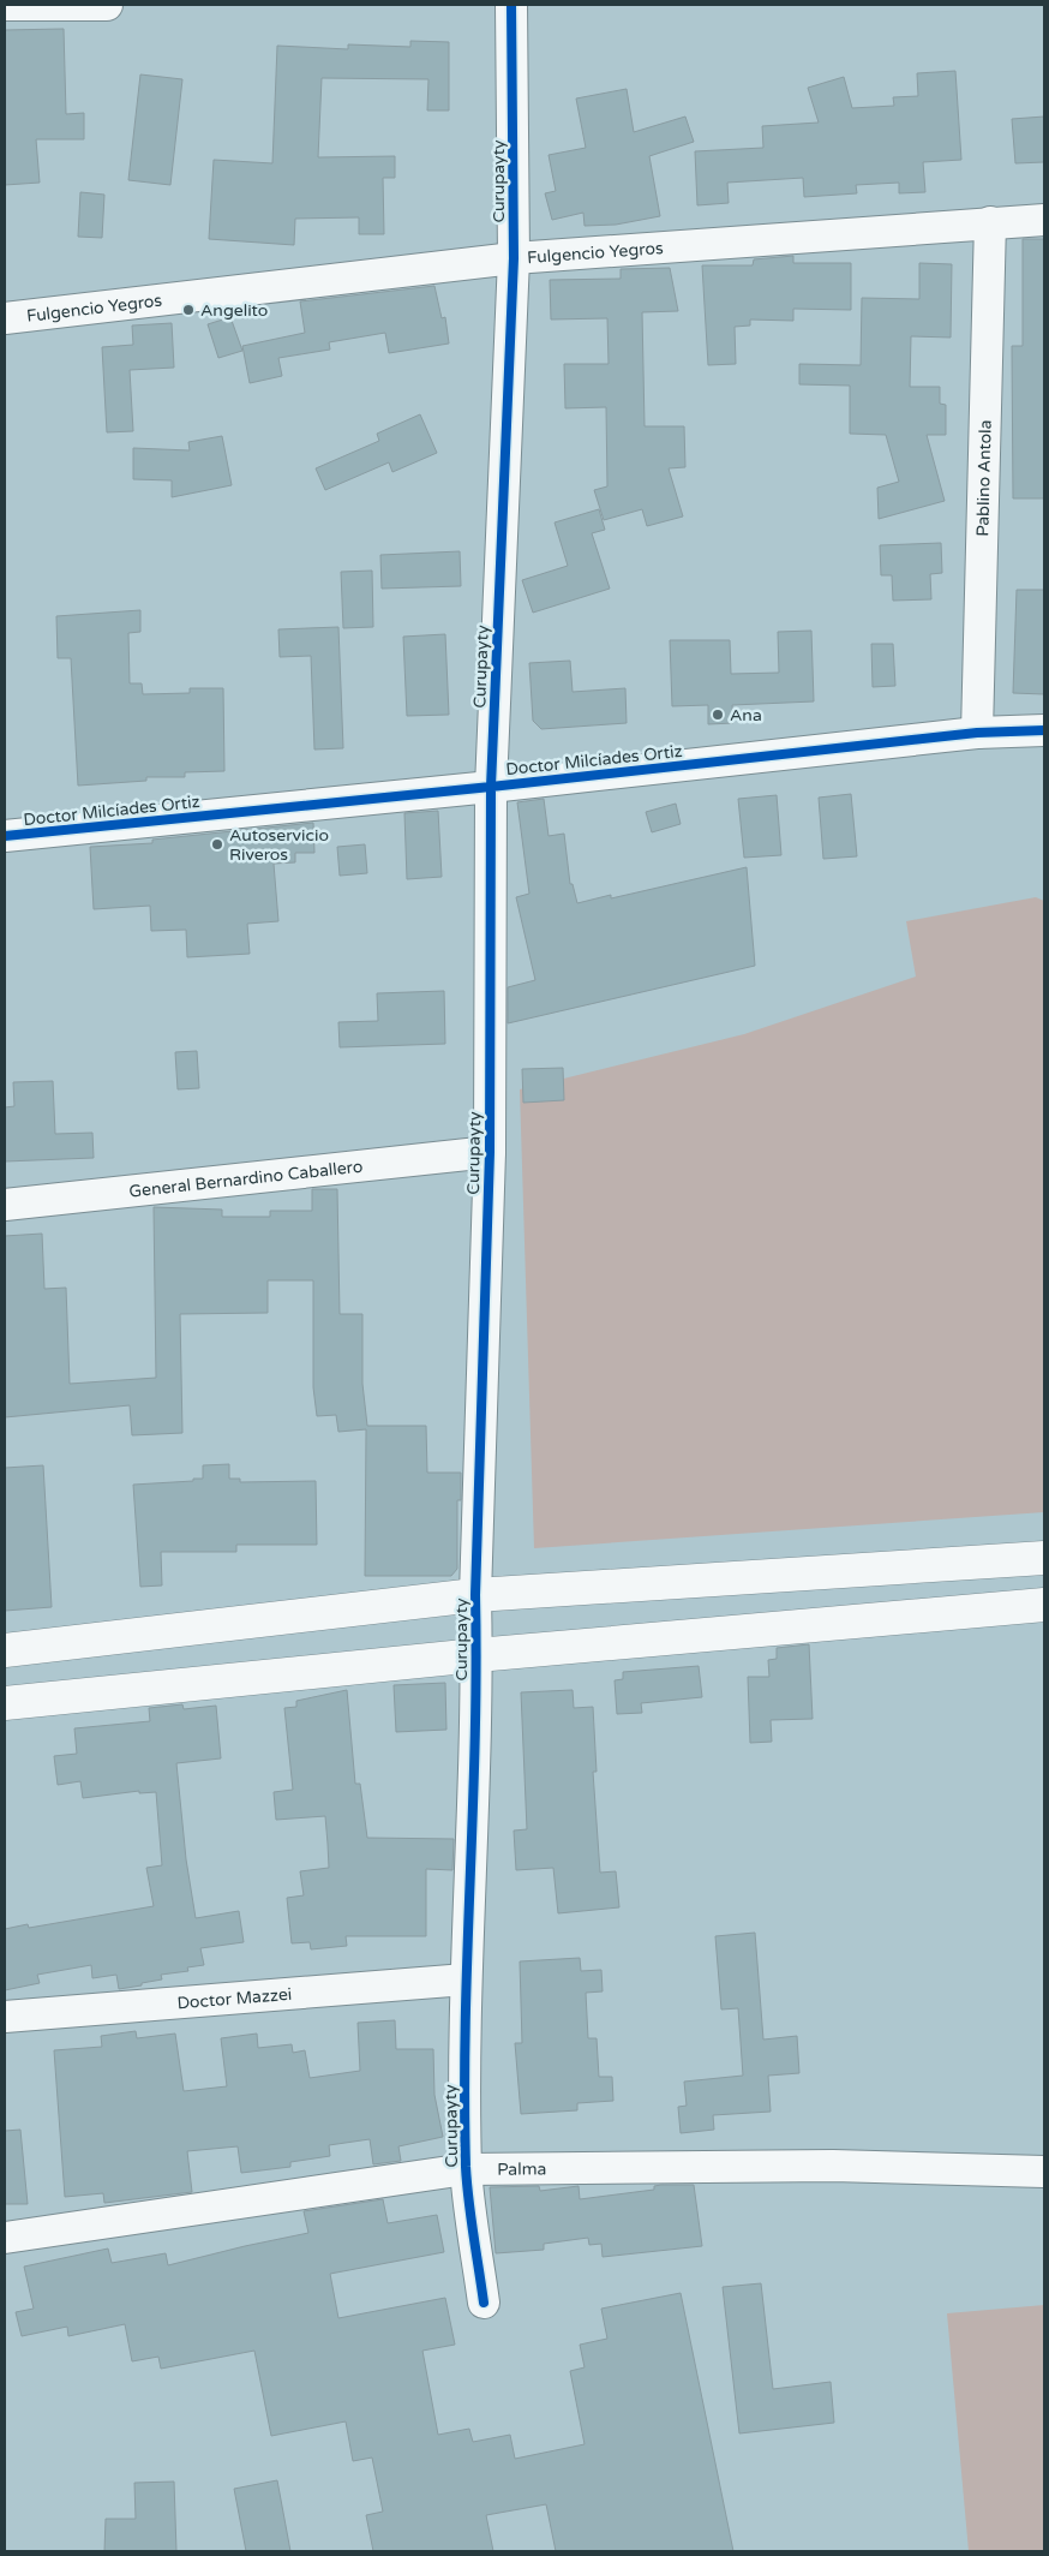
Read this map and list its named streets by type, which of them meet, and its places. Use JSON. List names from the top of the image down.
{
  "streets": {
    "street": [
      "Curupayty",
      "Fulgencio Yegros",
      "Pablino Antola",
      "Doctor Milcíades Ortiz",
      "General Bernardino Caballero",
      "Doctor Mazzei",
      "Palma"
    ]
  },
  "crossings": [
    ["Curupayty", "Fulgencio Yegros"],
    ["Curupayty", "Doctor Milcíades Ortiz"],
    ["Curupayty", "General Bernardino Caballero"],
    ["Curupayty", "Doctor Mazzei"],
    ["Curupayty", "Palma"],
    ["Fulgencio Yegros", "Pablino Antola"],
    ["Pablino Antola", "Doctor Milcíades Ortiz"]
  ],
  "places": ["Angelito", "Ana", "Autoservicio Riveros"]
}
